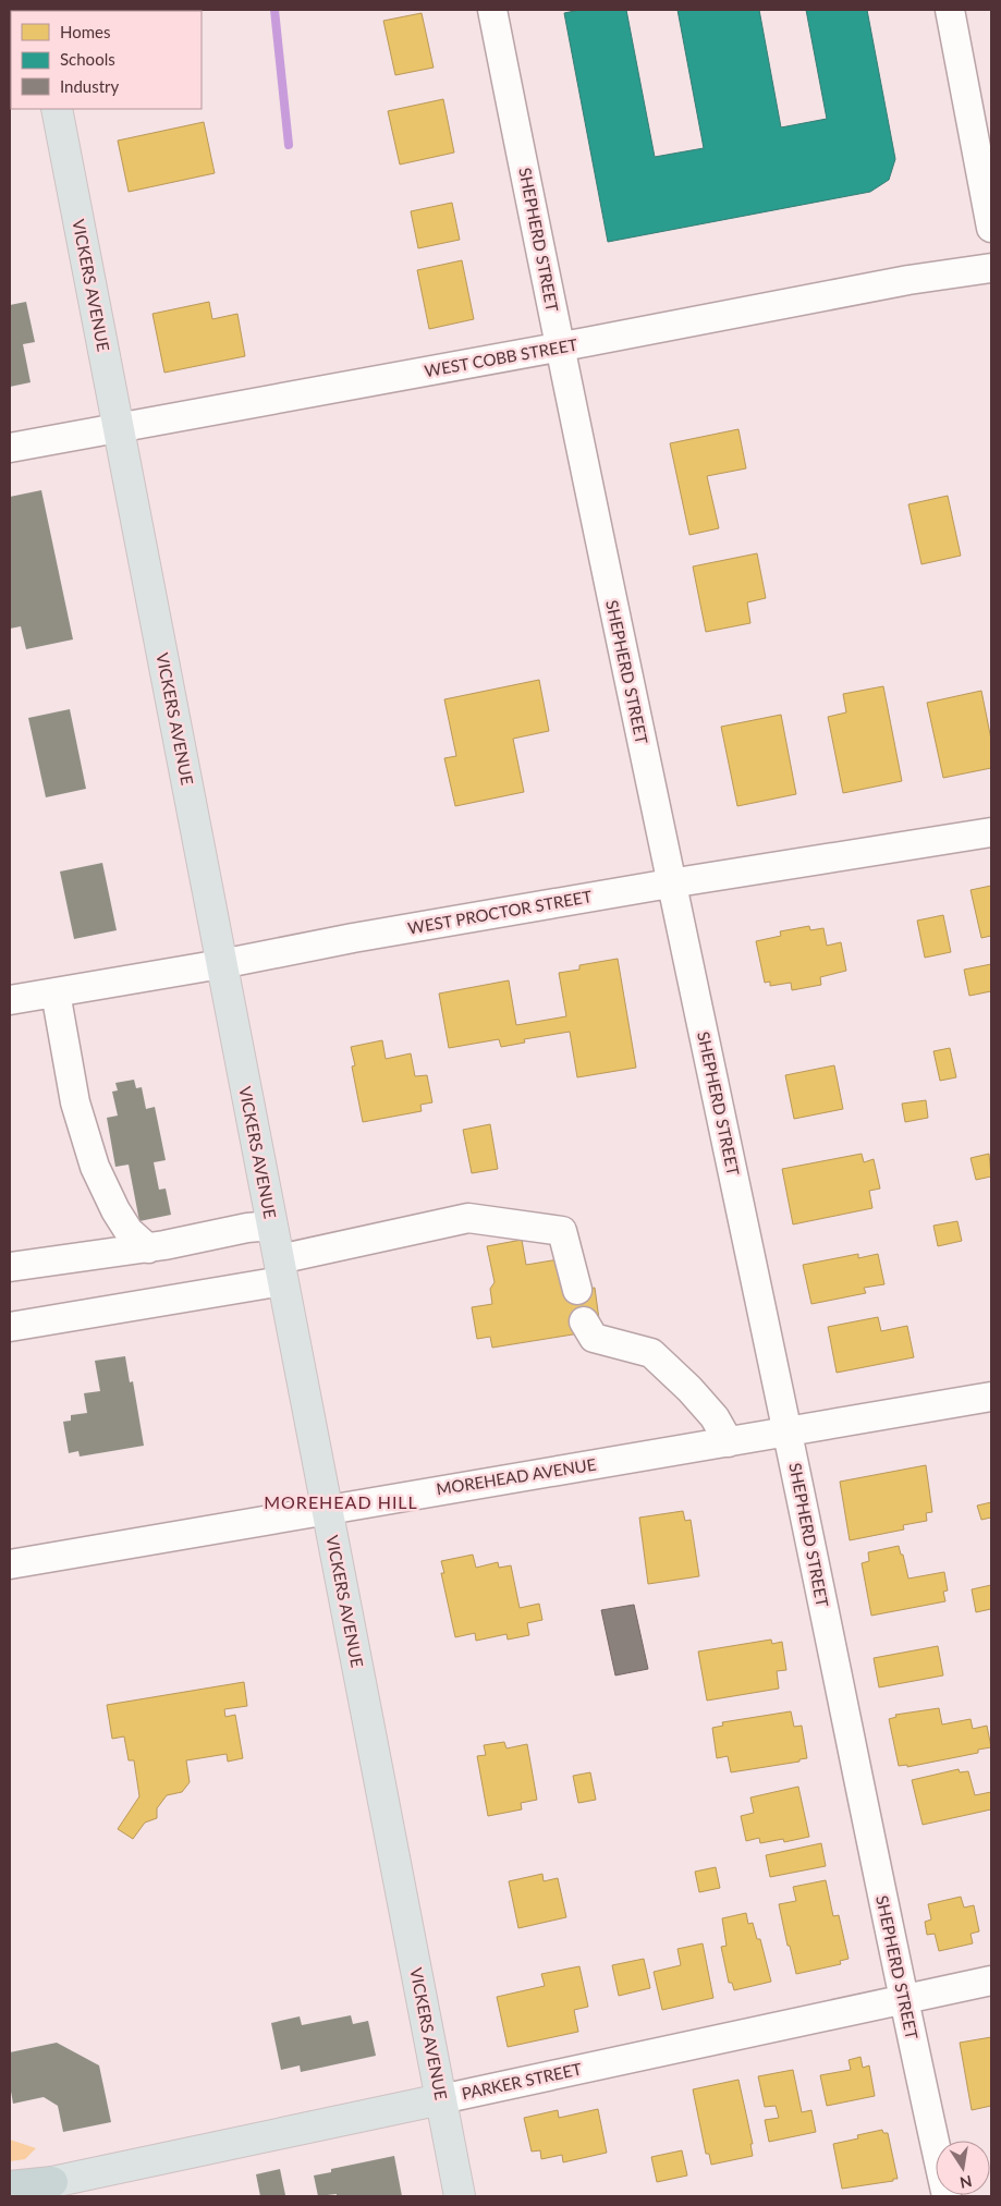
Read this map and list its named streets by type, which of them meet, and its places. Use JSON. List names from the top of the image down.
{
  "streets": {
    "main road": ["VICKERS AVENUE", "PARKER STREET"],
    "street": [
      "SHEPHERD STREET",
      "WEST COBB STREET",
      "WEST PROCTOR STREET",
      "MOREHEAD AVENUE"
    ]
  },
  "crossings": [
    ["SHEPHERD STREET", "WEST COBB STREET"],
    ["SHEPHERD STREET", "WEST PROCTOR STREET"],
    ["SHEPHERD STREET", "MOREHEAD AVENUE"],
    ["SHEPHERD STREET", "PARKER STREET"],
    ["VICKERS AVENUE", "WEST COBB STREET"],
    ["VICKERS AVENUE", "WEST PROCTOR STREET"],
    ["VICKERS AVENUE", "MOREHEAD AVENUE"],
    ["VICKERS AVENUE", "PARKER STREET"]
  ],
  "districts": ["MOREHEAD HILL"],
  "legend": ["Homes", "Schools", "Industry"],
  "north": "bottom"
}
